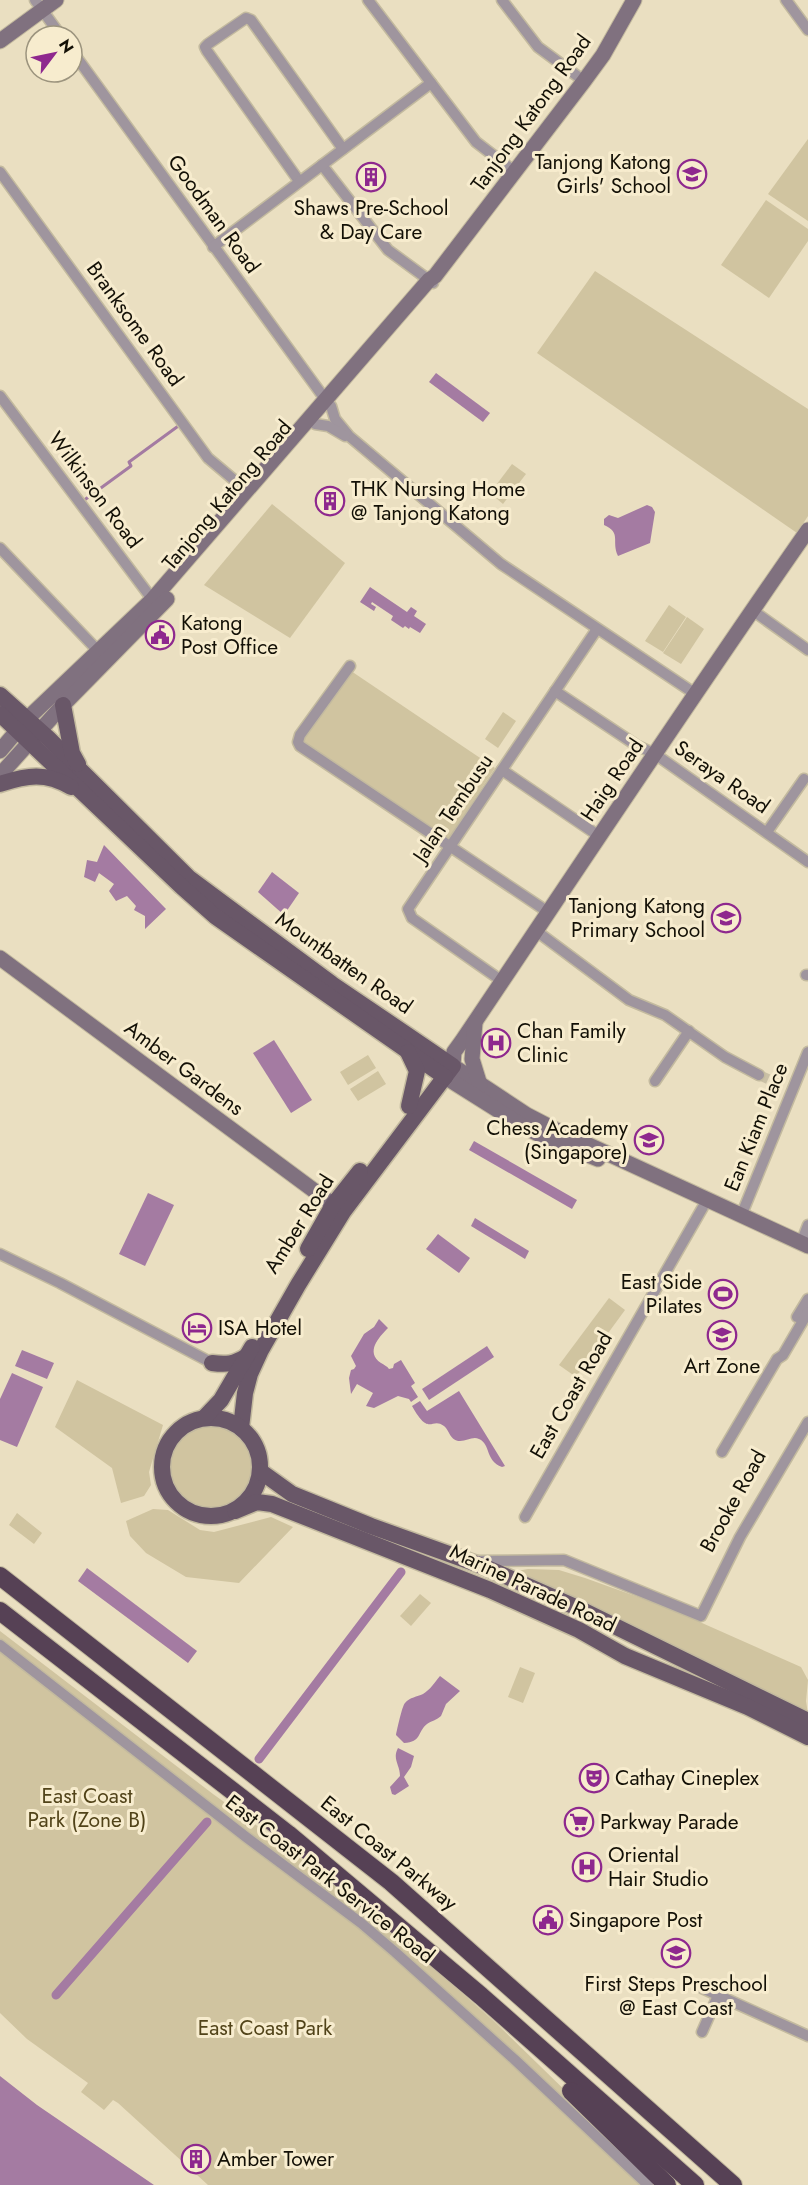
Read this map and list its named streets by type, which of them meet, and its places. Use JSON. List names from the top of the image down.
{
  "streets": {
    "highway": ["East Coast Parkway"],
    "main road": [
      "Tanjong Katong Road",
      "Haig Road",
      "Mountbatten Road",
      "Amber Gardens",
      "Amber Road",
      "Marine Parade Road"
    ],
    "street": [
      "Goodman Road",
      "Branksome Road",
      "Wilkinson Road",
      "Seraya Road",
      "Jalan Tembusu",
      "Ean Kiam Place",
      "East Coast Road",
      "Brooke Road",
      "East Coast Park Service Road"
    ]
  },
  "crossings": [
    ["Tanjong Katong Road", "Goodman Road"],
    ["Tanjong Katong Road", "Branksome Road"],
    ["Tanjong Katong Road", "Wilkinson Road"],
    ["Tanjong Katong Road", "Mountbatten Road"],
    ["Seraya Road", "Haig Road"],
    ["Seraya Road", "Jalan Tembusu"],
    ["Haig Road", "Jalan Tembusu"],
    ["Haig Road", "Mountbatten Road"],
    ["Haig Road", "Amber Road"],
    ["Mountbatten Road", "Amber Road"],
    ["Mountbatten Road", "East Coast Road"],
    ["Amber Gardens", "Amber Road"],
    ["Amber Road", "Marine Parade Road"],
    ["Brooke Road", "Marine Parade Road"]
  ],
  "parks": ["East Coast Park (Zone B)", "East Coast Park"],
  "places": {
    "school or university": [
      "Tanjong Katong Girls' School",
      "Tanjong Katong Primary School",
      "Chess Academy (Singapore)",
      "Art Zone",
      "First Steps Preschool @ East Coast"
    ],
    "building": ["Shaws Pre-School & Day Care", "THK Nursing Home @ Tanjong Katong", "Amber Tower"],
    "public building": ["Katong Post Office", "Singapore Post"],
    "hospital": ["Chan Family Clinic", "Oriental Hair Studio"],
    "sports": ["East Side Pilates"],
    "hotel": ["ISA Hotel"],
    "theatre": ["Cathay Cineplex"],
    "supermarket": ["Parkway Parade"]
  },
  "north": "top right"
}
